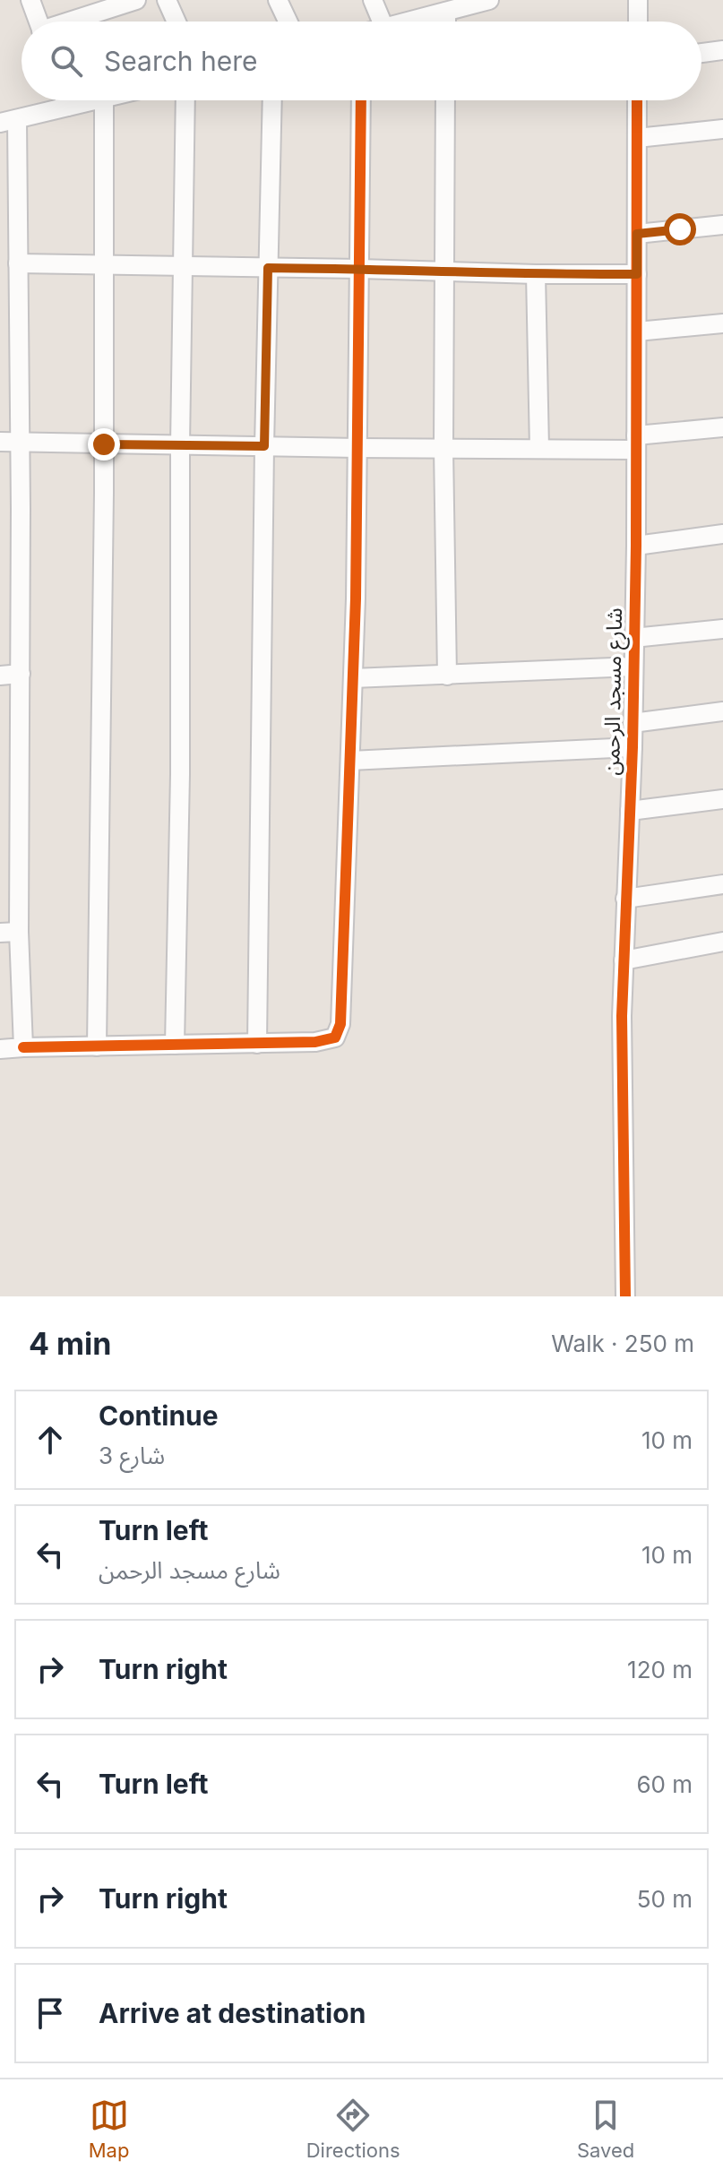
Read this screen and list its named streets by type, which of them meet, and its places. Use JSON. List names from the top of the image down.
{
  "streets": {
    "street": ["شارع مسجد الرحمن"]
  },
  "page": {
    "search": "Search here",
    "heading": ["4 min", "Walk · 250 m"],
    "list": [
      ["Continue", "شارع 3", "10 m"],
      ["Turn left", "شارع مسجد الرحمن", "10 m"],
      ["Turn right", "120 m"],
      ["Turn left", "60 m"],
      ["Turn right", "50 m"],
      "Arrive at destination"
    ],
    "nav": ["Map", "Directions", "Saved"]
  }
}
